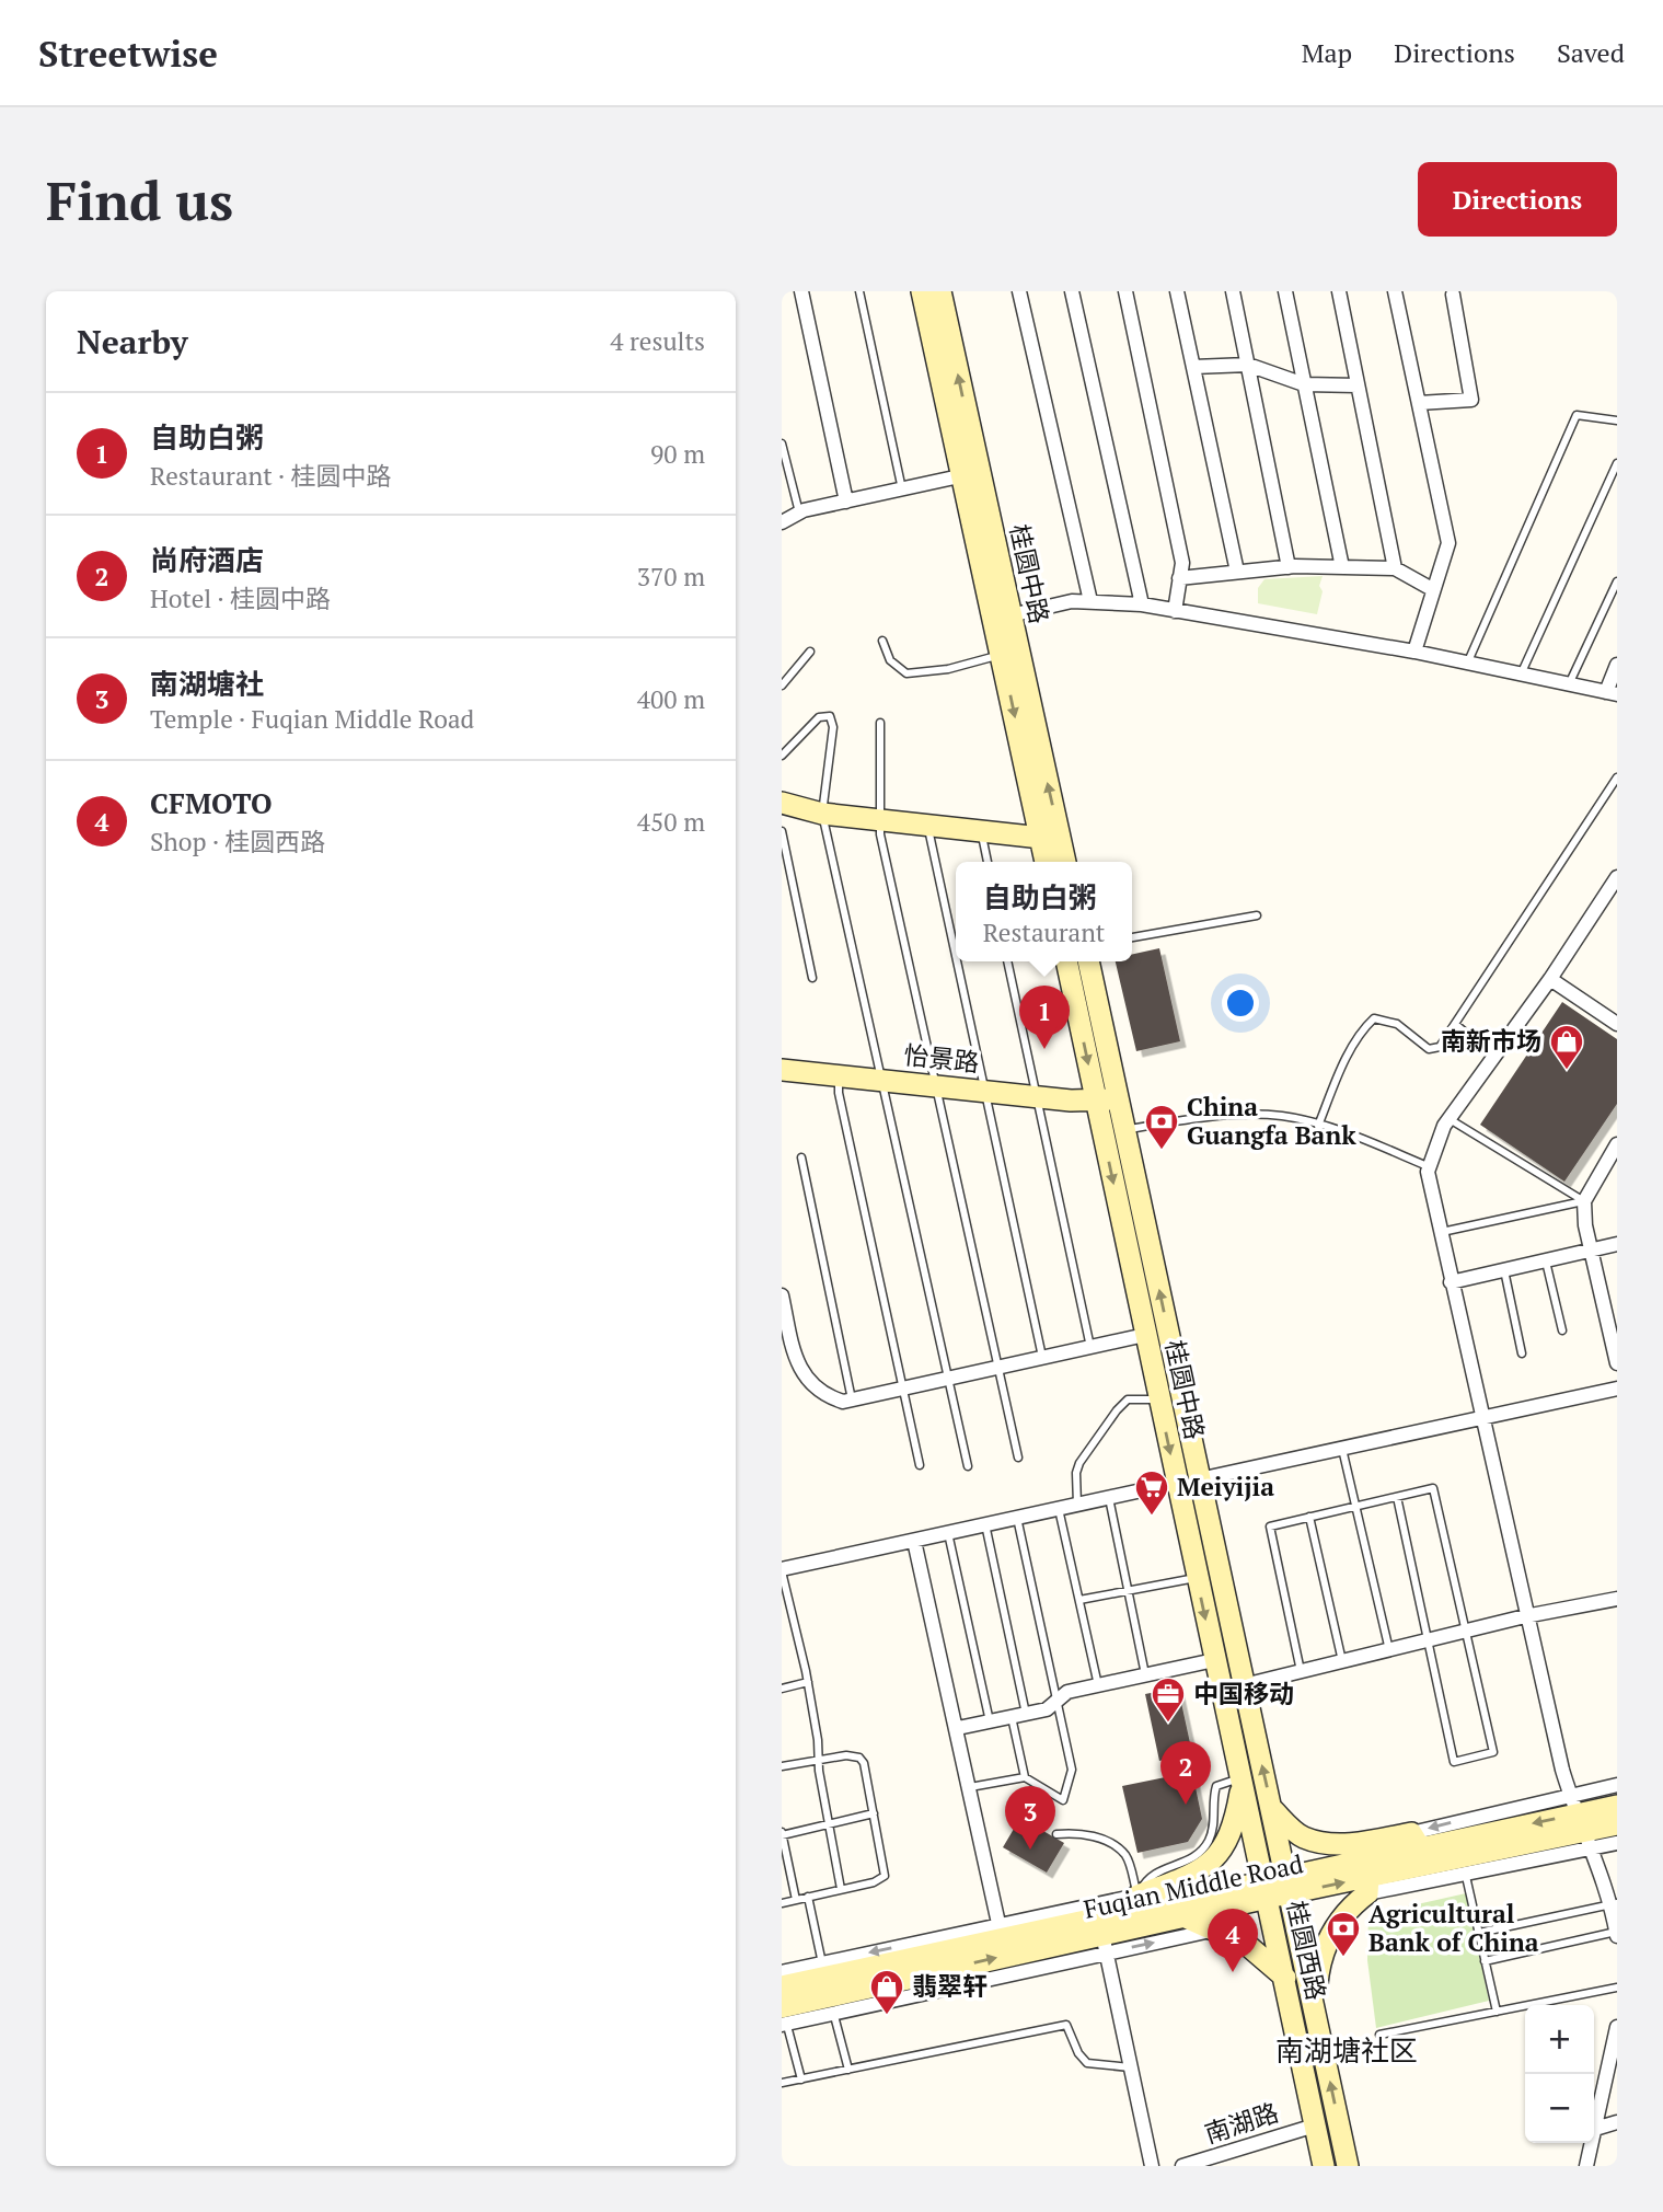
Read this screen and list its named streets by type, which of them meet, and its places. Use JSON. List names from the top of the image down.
{
  "streets": {
    "main road": [
      "桂圆中路",
      "怡景路",
      "Fuqian Middle Road",
      "桂圆西路"
    ],
    "street": ["南湖路"]
  },
  "crossings": [
    ["桂圆中路", "怡景路"],
    ["桂圆中路", "Fuqian Middle Road"],
    ["桂圆中路", "桂圆西路"],
    ["Fuqian Middle Road", "桂圆西路"],
    ["桂圆西路", "南湖路"]
  ],
  "districts": ["南湖塘社区"],
  "places": {
    "shop": ["南新市场", "翡翠轩"],
    "bank": ["China Guangfa Bank", "Agricultural Bank of China"],
    "supermarket": ["Meiyijia"],
    "office": ["中国移动"]
  },
  "page": {
    "header": "Streetwise",
    "nav": ["Map", "Directions", "Saved"],
    "buttons": "Directions",
    "title": "Find us",
    "heading": ["Nearby", "4 results"],
    "list": [
      {
        "mark": "1",
        "name": "自助白粥",
        "note": "Restaurant · 桂圆中路",
        "value": "90 m"
      },
      {
        "mark": "2",
        "name": "尚府酒店",
        "note": "Hotel · 桂圆中路",
        "value": "370 m"
      },
      {
        "mark": "3",
        "name": "南湖塘社",
        "note": "Temple · Fuqian Middle Road",
        "value": "400 m"
      },
      {
        "mark": "4",
        "name": "CFMOTO",
        "note": "Shop · 桂圆西路",
        "value": "450 m"
      }
    ],
    "popup": ["自助白粥", "Restaurant"],
    "pins": [
      "1",
      "2",
      "3",
      "4"
    ],
    "map_buttons": ["+", "−"]
  }
}
